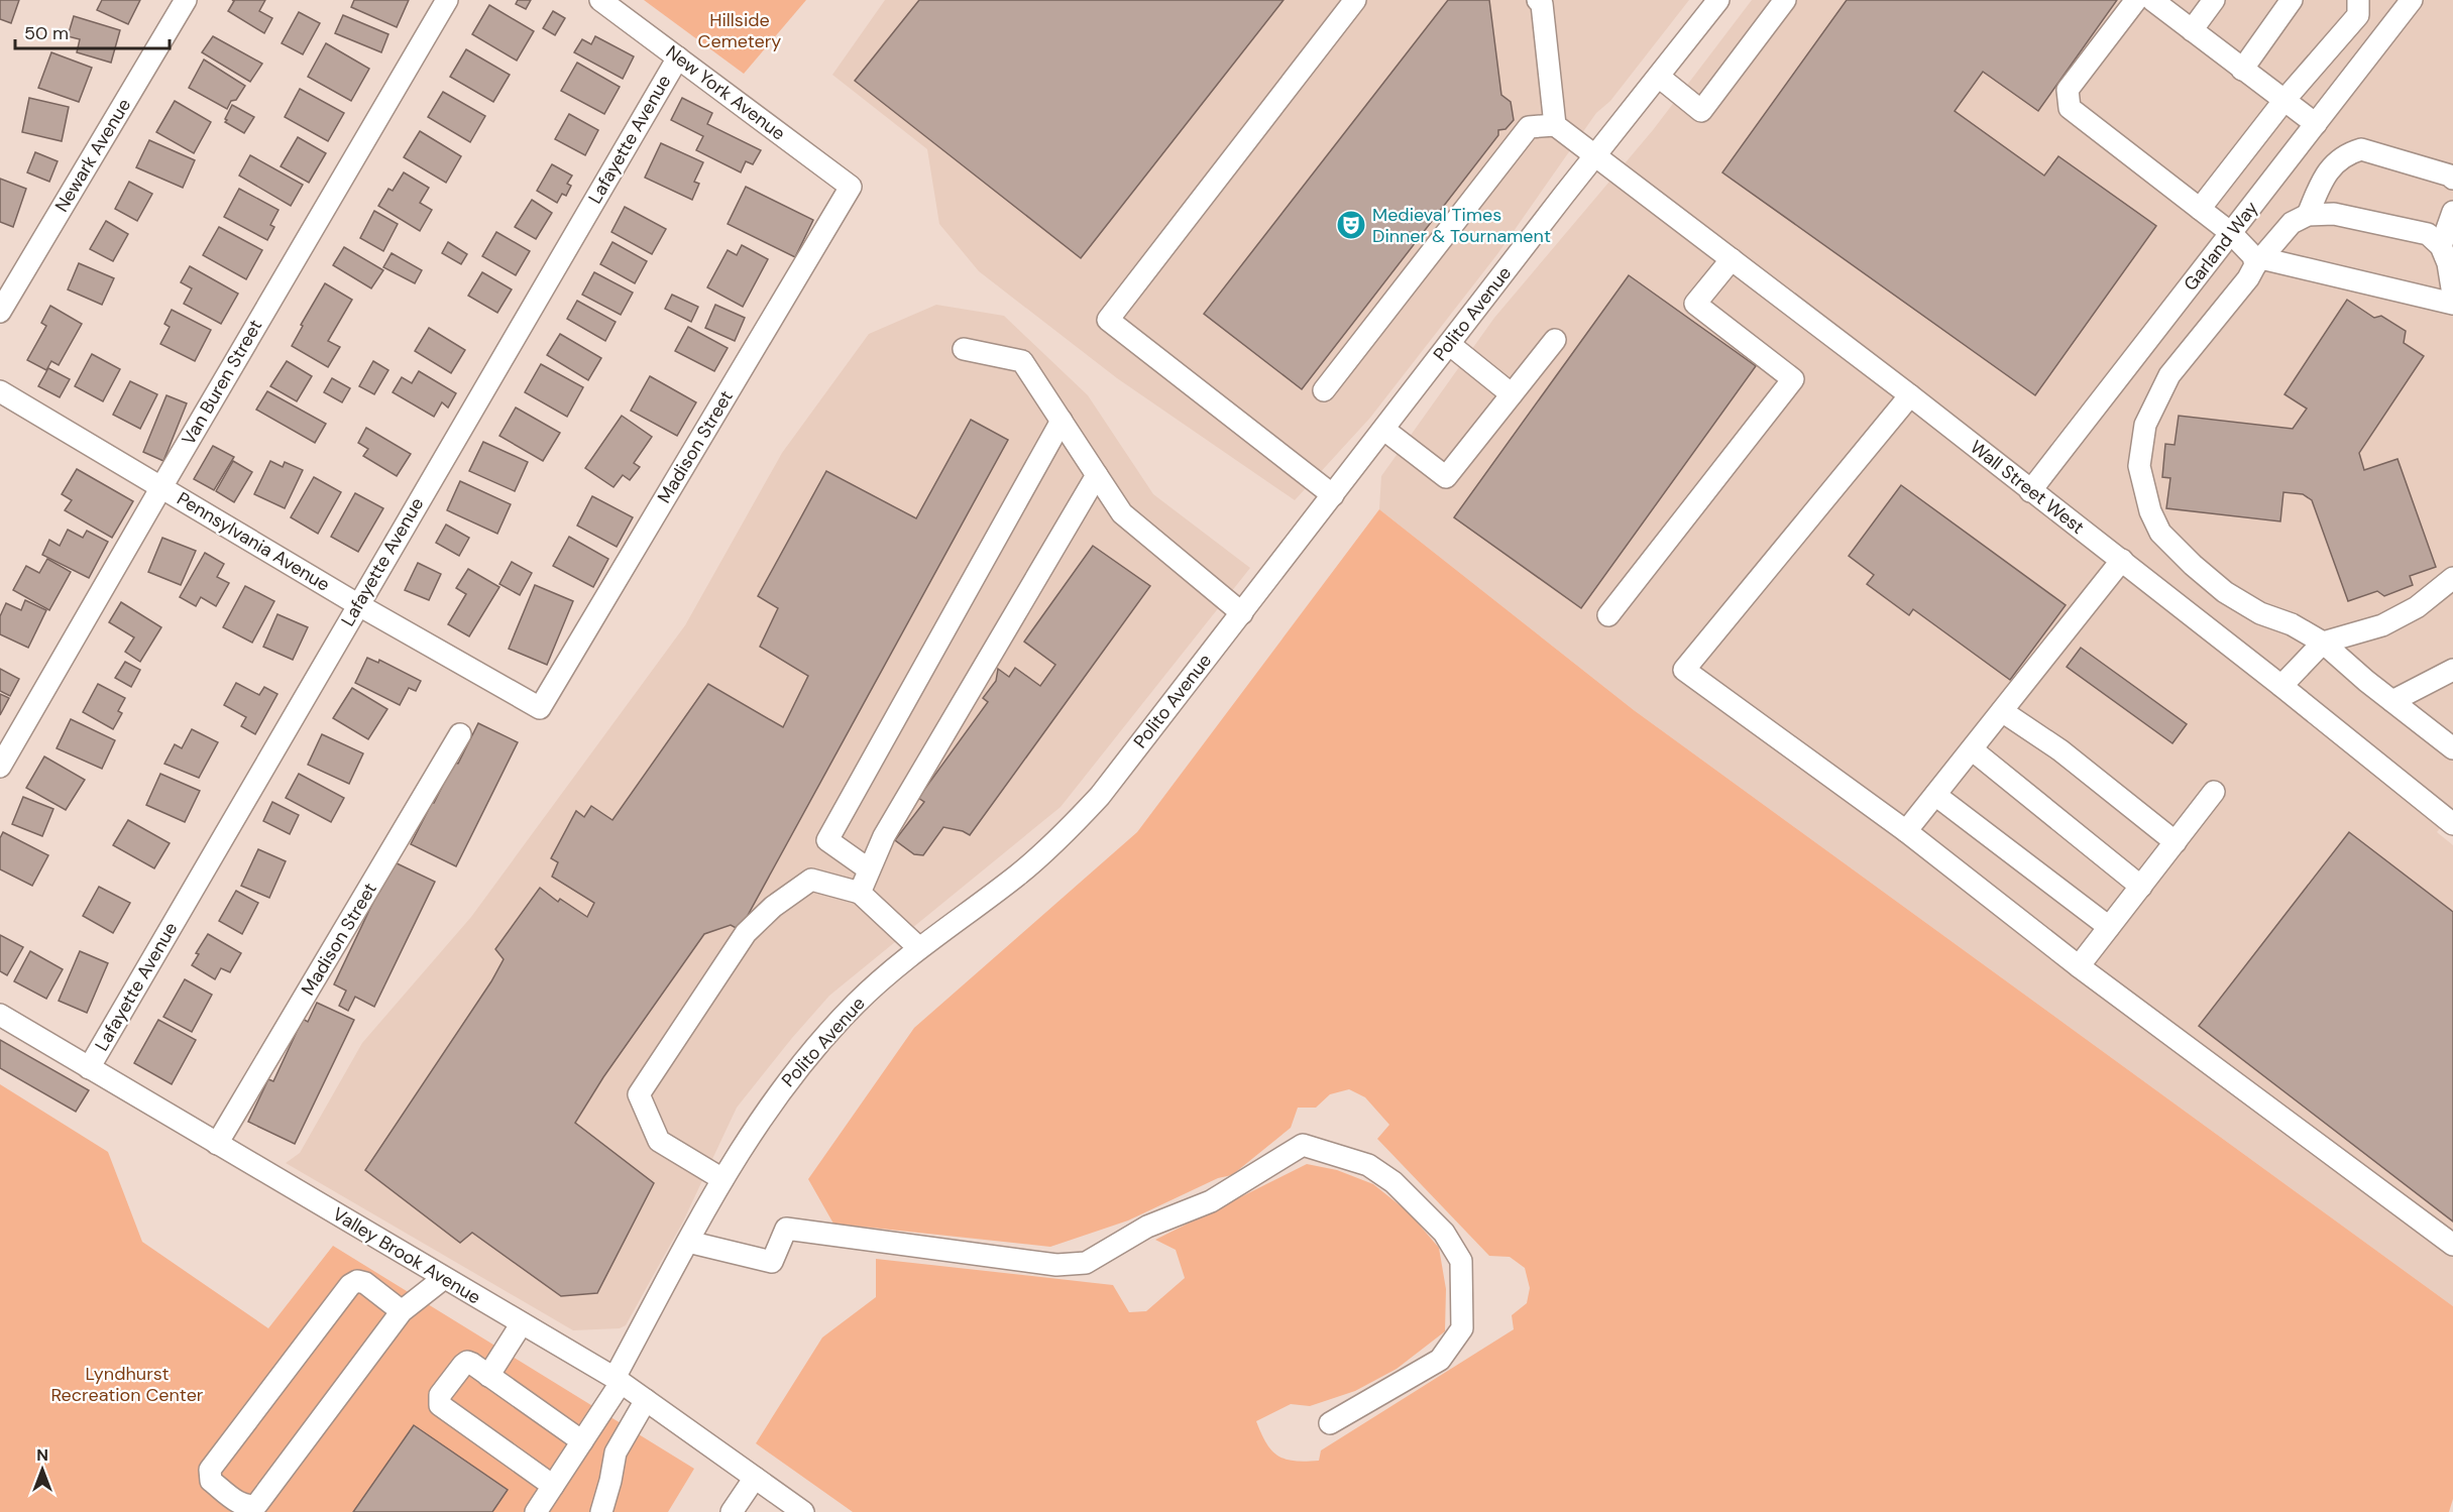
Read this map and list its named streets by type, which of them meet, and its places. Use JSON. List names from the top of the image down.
{
  "streets": {
    "street": [
      "New York Avenue",
      "Lafayette Avenue",
      "Newark Avenue",
      "Garland Way",
      "Polito Avenue",
      "Van Buren Street",
      "Madison Street",
      "Wall Street West",
      "Pennsylvania Avenue",
      "Valley Brook Avenue"
    ]
  },
  "crossings": [
    ["New York Avenue", "Lafayette Avenue"],
    ["New York Avenue", "Madison Street"],
    ["Lafayette Avenue", "Pennsylvania Avenue"],
    ["Lafayette Avenue", "Valley Brook Avenue"],
    ["Garland Way", "Wall Street West"],
    ["Polito Avenue", "Wall Street West"],
    ["Polito Avenue", "Valley Brook Avenue"],
    ["Van Buren Street", "Pennsylvania Avenue"],
    ["Madison Street", "Pennsylvania Avenue"],
    ["Madison Street", "Valley Brook Avenue"]
  ],
  "parks": ["Hillside Cemetery", "Lyndhurst Recreation Center"],
  "places": {
    "theatre": ["Medieval Times Dinner & Tournament"]
  },
  "scale_bar": "50 m",
  "north": "top"
}
